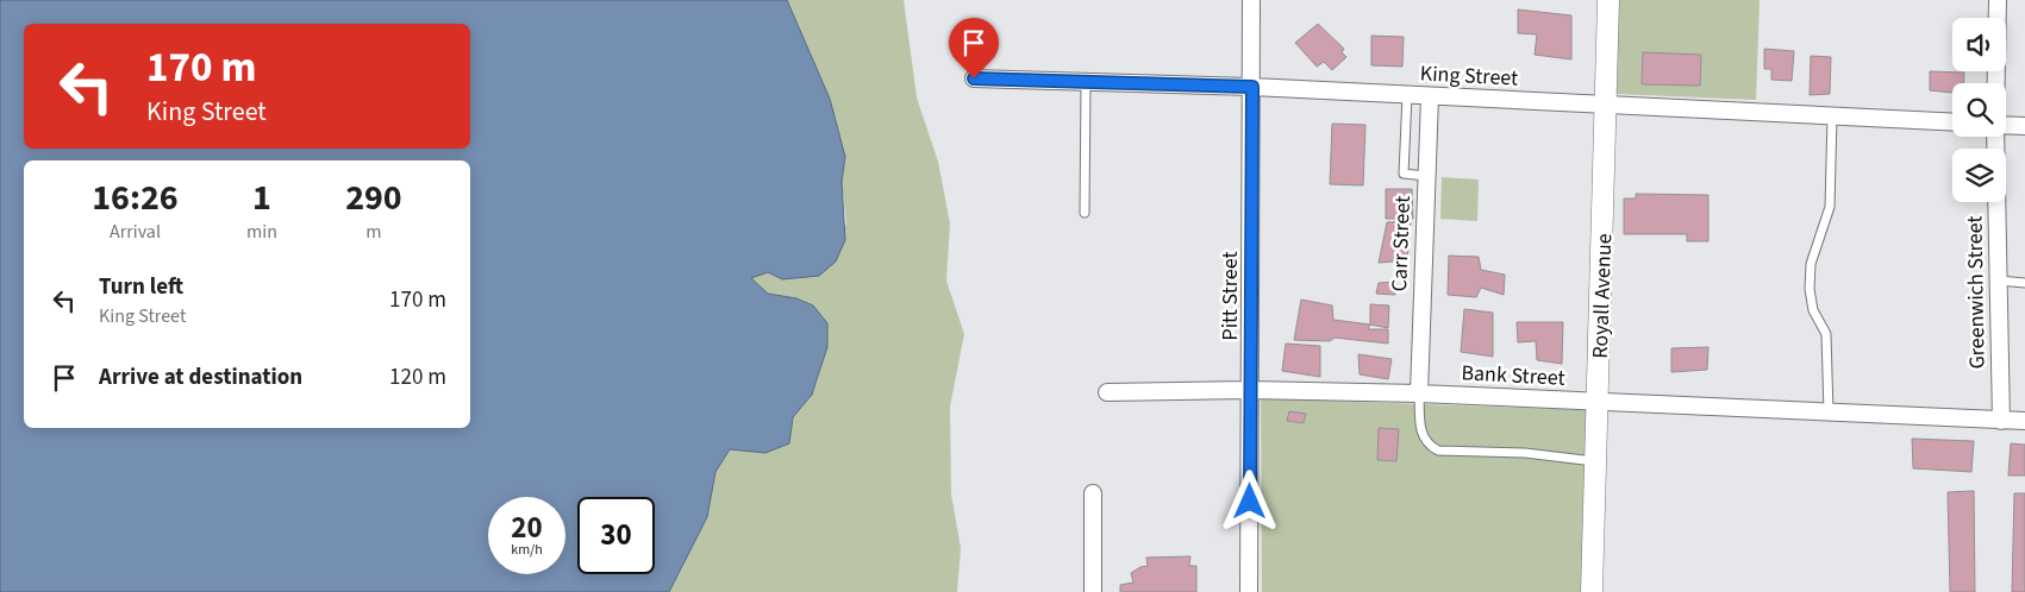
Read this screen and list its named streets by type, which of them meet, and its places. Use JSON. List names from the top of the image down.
{
  "streets": {
    "street": [
      "King Street",
      "Carr Street",
      "Greenwich Street",
      "Pitt Street",
      "Royall Avenue",
      "Bank Street"
    ]
  },
  "crossings": [
    ["King Street", "Carr Street"],
    ["King Street", "Pitt Street"],
    ["King Street", "Royall Avenue"],
    ["Carr Street", "Bank Street"],
    ["Greenwich Street", "Bank Street"],
    ["Pitt Street", "Bank Street"],
    ["Royall Avenue", "Bank Street"]
  ],
  "page": {
    "turn": ["170 m", "King Street"],
    "eta": [
      "16:26",
      "Arrival",
      "1",
      "min",
      "290",
      "m"
    ],
    "list": [
      {
        "name": "Turn left",
        "note": "King Street",
        "value": "170 m"
      },
      {
        "name": "Arrive at destination",
        "value": "120 m"
      }
    ],
    "speed": "20 km/h",
    "limit": "30"
  }
}
